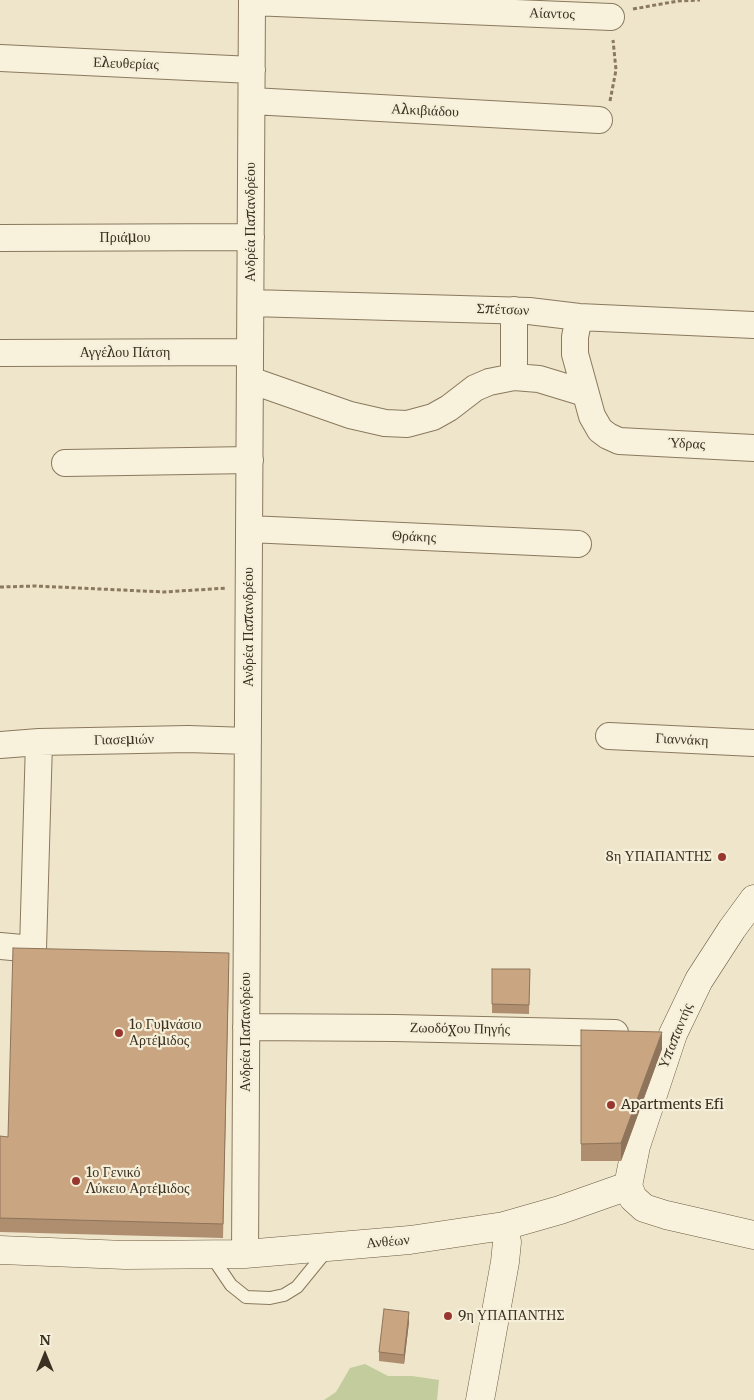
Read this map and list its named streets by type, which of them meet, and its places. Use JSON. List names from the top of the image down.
{
  "streets": {
    "street": [
      "Αίαντος",
      "Ελευθερίας",
      "Αλκιβιάδου",
      "Ανδρέα Παπανδρέου",
      "Πριάμου",
      "Σπέτσων",
      "Αγγέλου Πάτση",
      "Ύδρας",
      "Θράκης",
      "Γιασεμιών",
      "Γιαννάκη",
      "Ζωοδόχου Πηγής",
      "Υπαπαντής",
      "Ανθέων"
    ]
  },
  "crossings": [
    ["Αίαντος", "Ανδρέα Παπανδρέου"],
    ["Ελευθερίας", "Ανδρέα Παπανδρέου"],
    ["Αλκιβιάδου", "Ανδρέα Παπανδρέου"],
    ["Ανδρέα Παπανδρέου", "Πριάμου"],
    ["Ανδρέα Παπανδρέου", "Σπέτσων"],
    ["Ανδρέα Παπανδρέου", "Αγγέλου Πάτση"],
    ["Ανδρέα Παπανδρέου", "Θράκης"],
    ["Ανδρέα Παπανδρέου", "Γιασεμιών"],
    ["Ανδρέα Παπανδρέου", "Ζωοδόχου Πηγής"],
    ["Ανδρέα Παπανδρέου", "Ανθέων"],
    ["Ζωοδόχου Πηγής", "Υπαπαντής"],
    ["Υπαπαντής", "Ανθέων"]
  ],
  "places": [
    "8η ΥΠΑΠΑΝΤΗΣ",
    "1ο Γυμνάσιο Αρτέμιδος",
    "Apartments Efi",
    "1ο Γενικό Λύκειο Αρτέμιδος",
    "9η ΥΠΑΠΑΝΤΗΣ"
  ],
  "north": "top"
}
